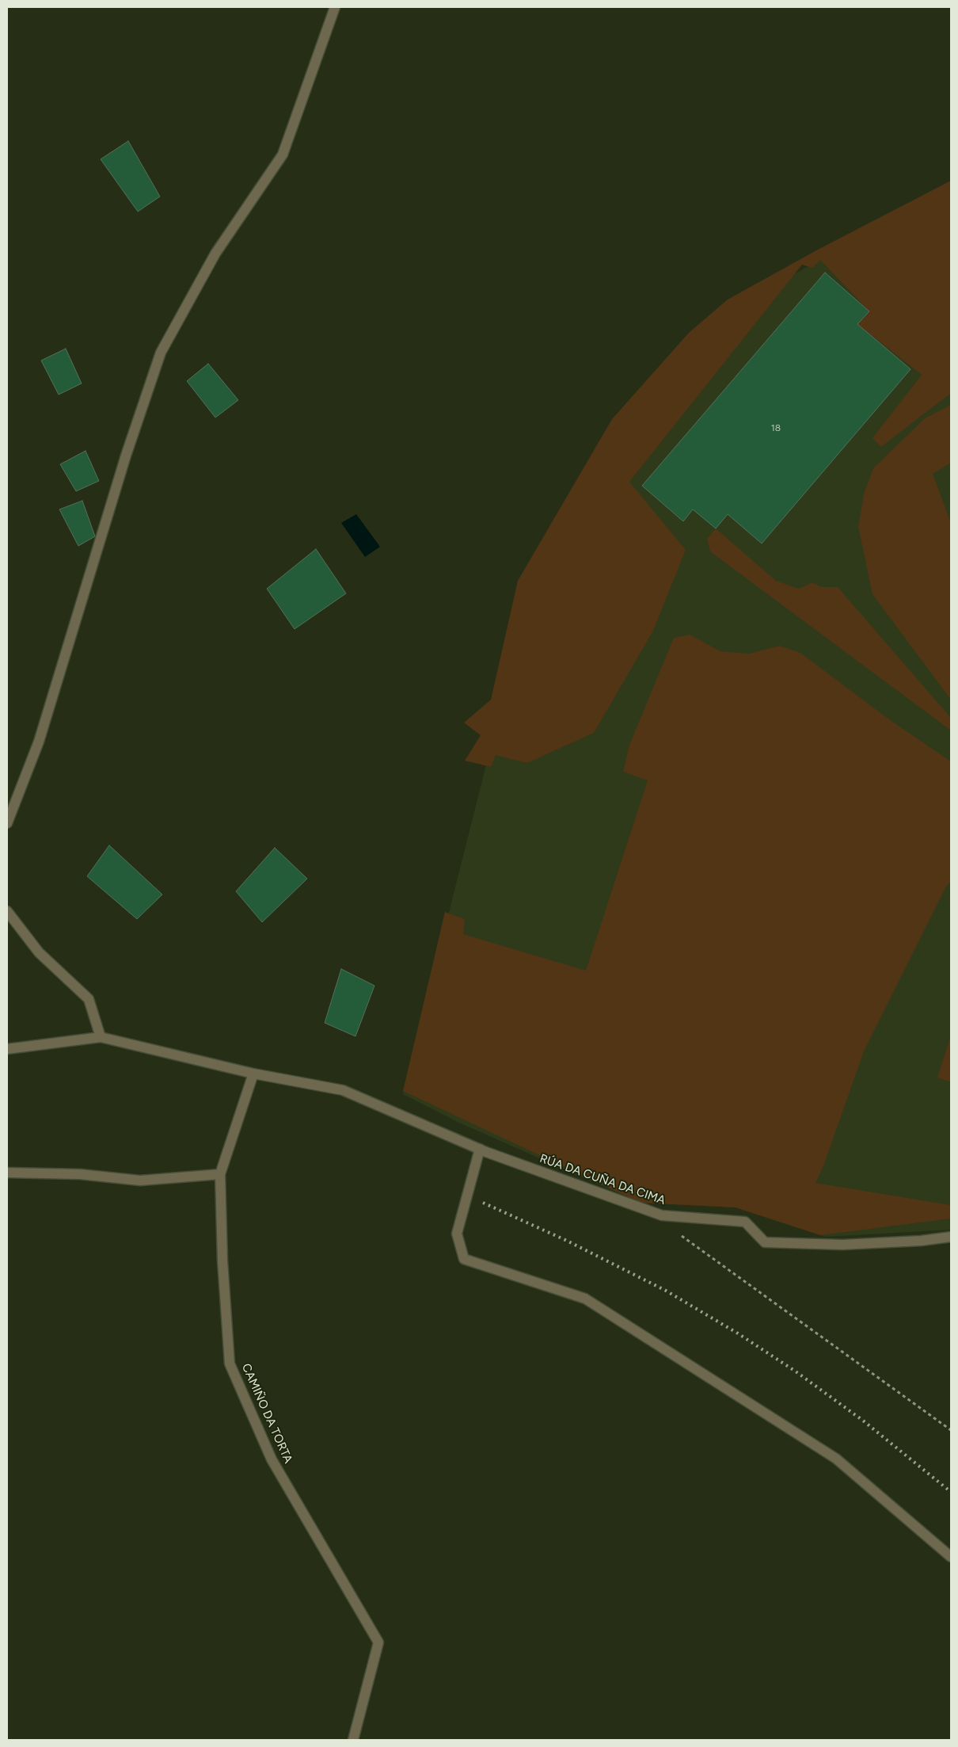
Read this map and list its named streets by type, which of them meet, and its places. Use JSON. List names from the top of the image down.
{
  "streets": {
    "street": ["RÚA DA CUÑA DA CIMA", "CAMIÑO DA TORTA"]
  },
  "crossings": [
    ["RÚA DA CUÑA DA CIMA", "CAMIÑO DA TORTA"]
  ],
  "house_numbers": ["18"]
}
